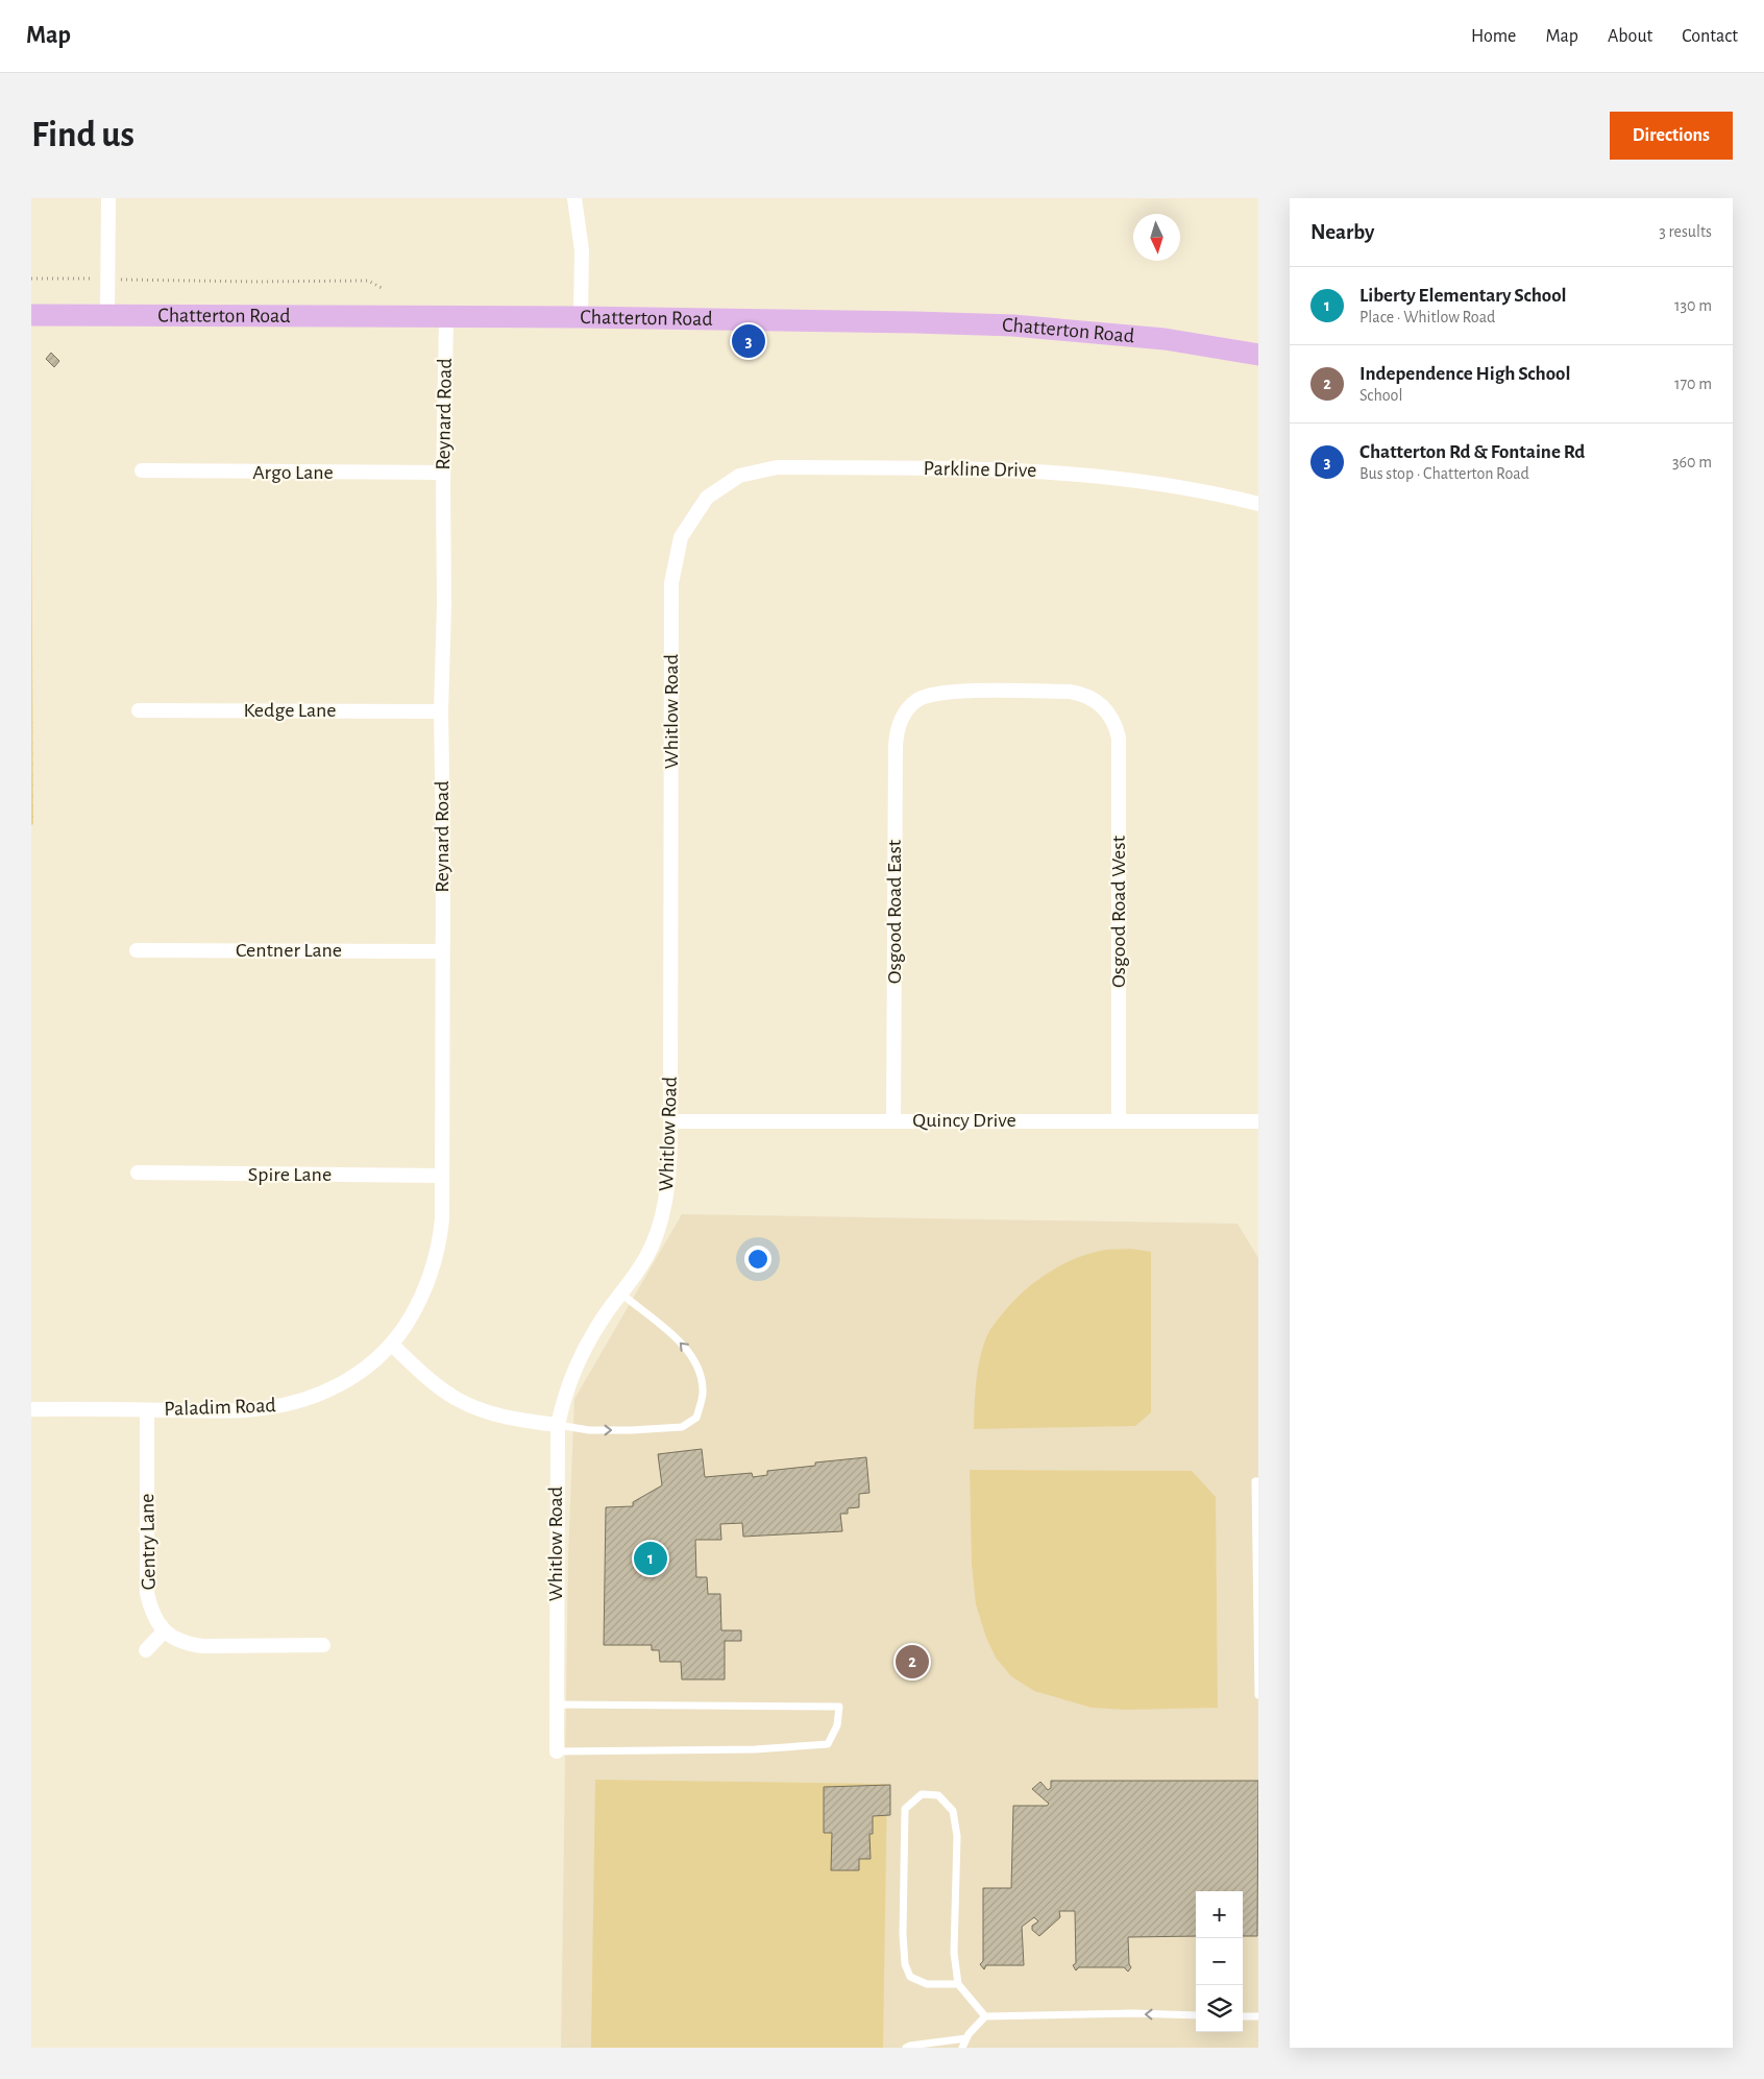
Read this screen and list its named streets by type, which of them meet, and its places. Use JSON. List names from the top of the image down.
{
  "streets": {
    "main road": ["Chatterton Road"],
    "street": [
      "Reynard Road",
      "Parkline Drive",
      "Argo Lane",
      "Kedge Lane",
      "Whitlow Road",
      "Osgood Road East",
      "Osgood Road West",
      "Centner Lane",
      "Quincy Drive",
      "Spire Lane",
      "Paladim Road",
      "Gentry Lane"
    ]
  },
  "crossings": [
    ["Chatterton Road", "Reynard Road"],
    ["Reynard Road", "Argo Lane"],
    ["Reynard Road", "Kedge Lane"],
    ["Reynard Road", "Centner Lane"],
    ["Reynard Road", "Spire Lane"],
    ["Reynard Road", "Paladim Road"],
    ["Parkline Drive", "Whitlow Road"],
    ["Whitlow Road", "Quincy Drive"],
    ["Osgood Road East", "Osgood Road West"],
    ["Osgood Road East", "Quincy Drive"],
    ["Osgood Road West", "Quincy Drive"],
    ["Paladim Road", "Gentry Lane"]
  ],
  "north": "bottom",
  "page": {
    "header": "Map",
    "nav": [
      "Home",
      "Map",
      "About",
      "Contact"
    ],
    "buttons": "Directions",
    "title": "Find us",
    "heading": ["Nearby", "3 results"],
    "list": [
      {
        "mark": "1",
        "name": "Liberty Elementary School",
        "note": "Place · Whitlow Road",
        "value": "130 m"
      },
      {
        "mark": "2",
        "name": "Independence High School",
        "note": "School",
        "value": "170 m"
      },
      {
        "mark": "3",
        "name": "Chatterton Rd & Fontaine Rd",
        "note": "Bus stop · Chatterton Road",
        "value": "360 m"
      }
    ],
    "pins": ["3", "1", "2"],
    "map_buttons": ["+", "−"]
  }
}
